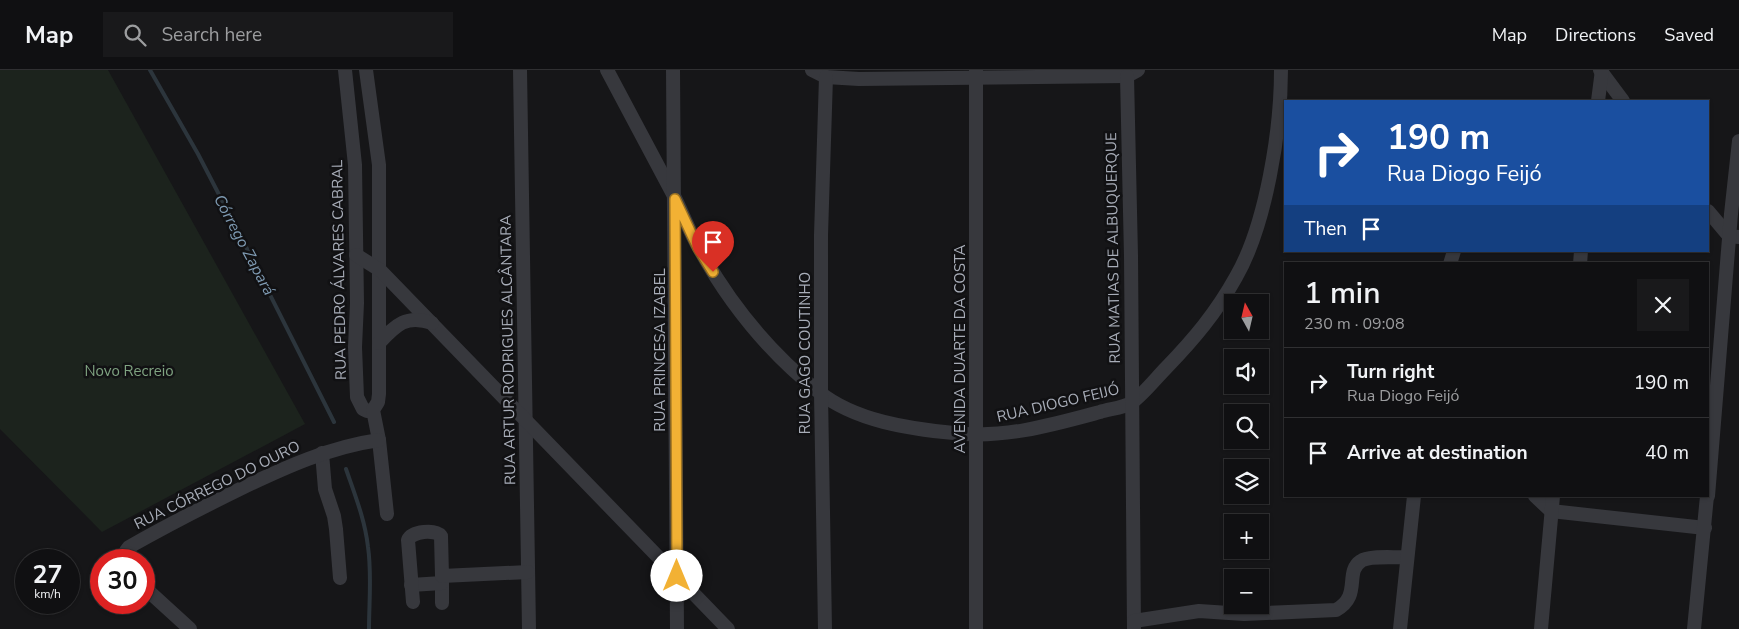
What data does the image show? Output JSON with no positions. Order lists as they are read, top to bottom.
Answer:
{
  "streets": {
    "street": [
      "RUA MATIAS DE ALBUQUERQUE",
      "RUA PEDRO ÁLVARES CABRAL",
      "AVENIDA DUARTE DA COSTA",
      "RUA ARTUR RODRIGUES ALCÂNTARA",
      "RUA PRINCESA IZABEL",
      "RUA GAGO COUTINHO",
      "RUA DIOGO FEIJÓ",
      "RUA CÓRREGO DO OURO"
    ]
  },
  "crossings": [
    ["RUA MATIAS DE ALBUQUERQUE", "RUA DIOGO FEIJÓ"],
    ["AVENIDA DUARTE DA COSTA", "RUA DIOGO FEIJÓ"],
    ["RUA PRINCESA IZABEL", "RUA DIOGO FEIJÓ"],
    ["RUA GAGO COUTINHO", "RUA DIOGO FEIJÓ"]
  ],
  "water": ["Córrego Zapará"],
  "parks": ["Novo Recreio"],
  "north": "top",
  "page": {
    "header": "Map",
    "search": "Search here",
    "nav": ["Map", "Directions", "Saved"],
    "turn": ["190 m", "Rua Diogo Feijó"],
    "then": "Then",
    "heading": ["1 min", "230 m · 09:08"],
    "map_buttons": ["+", "−"],
    "list": [
      {
        "name": "Turn right",
        "note": "Rua Diogo Feijó",
        "value": "190 m"
      },
      {
        "name": "Arrive at destination",
        "value": "40 m"
      }
    ],
    "speed": "27 km/h",
    "limit": "30"
  }
}
